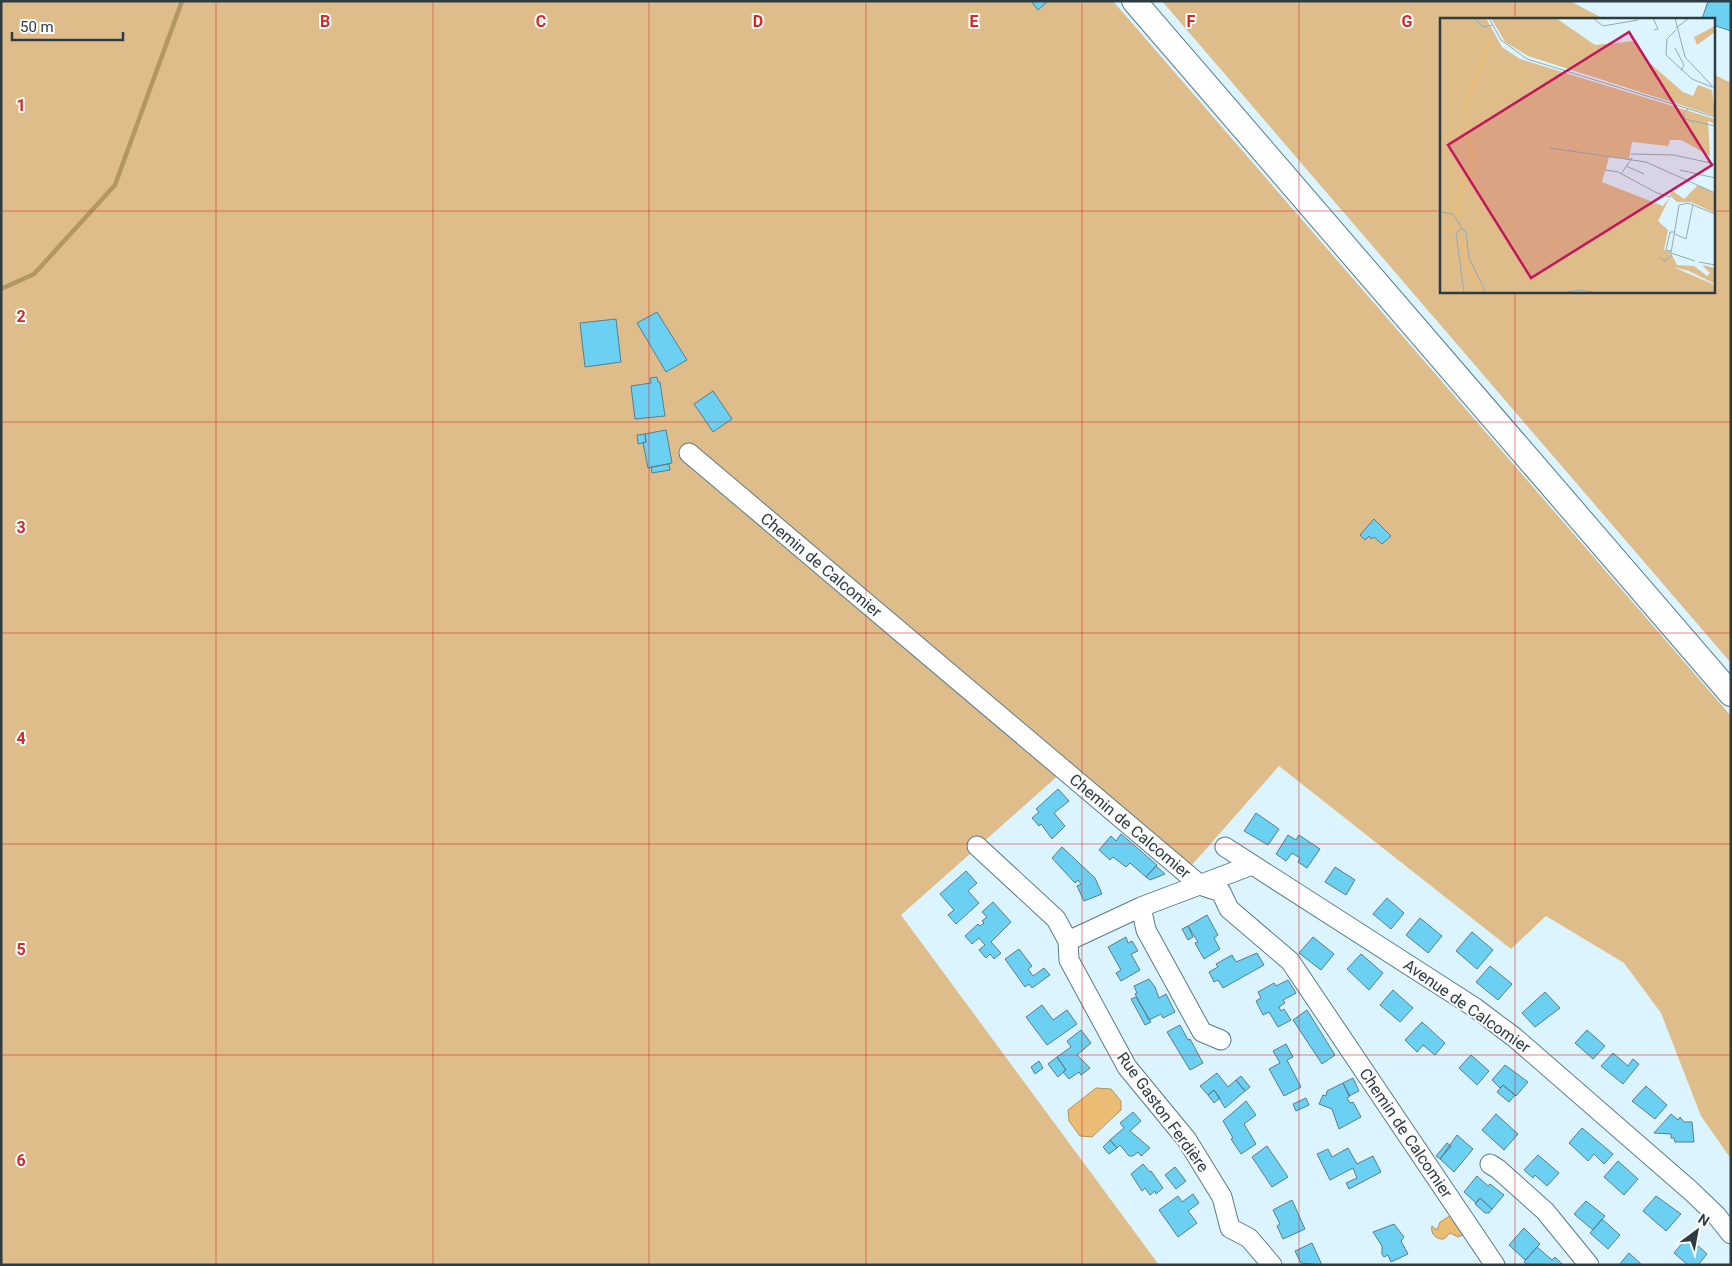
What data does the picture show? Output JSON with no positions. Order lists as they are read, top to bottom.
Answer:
{
  "streets": {
    "street": ["Chemin de Calcomier", "Avenue de Calcomier", "Rue Gaston Ferdière"]
  },
  "scale_bar": "50 m",
  "north": "top right",
  "grid": {
    "columns": [
      "B",
      "C",
      "D",
      "E",
      "F",
      "G"
    ],
    "rows": [
      "1",
      "2",
      "3",
      "4",
      "5",
      "6"
    ]
  }
}
